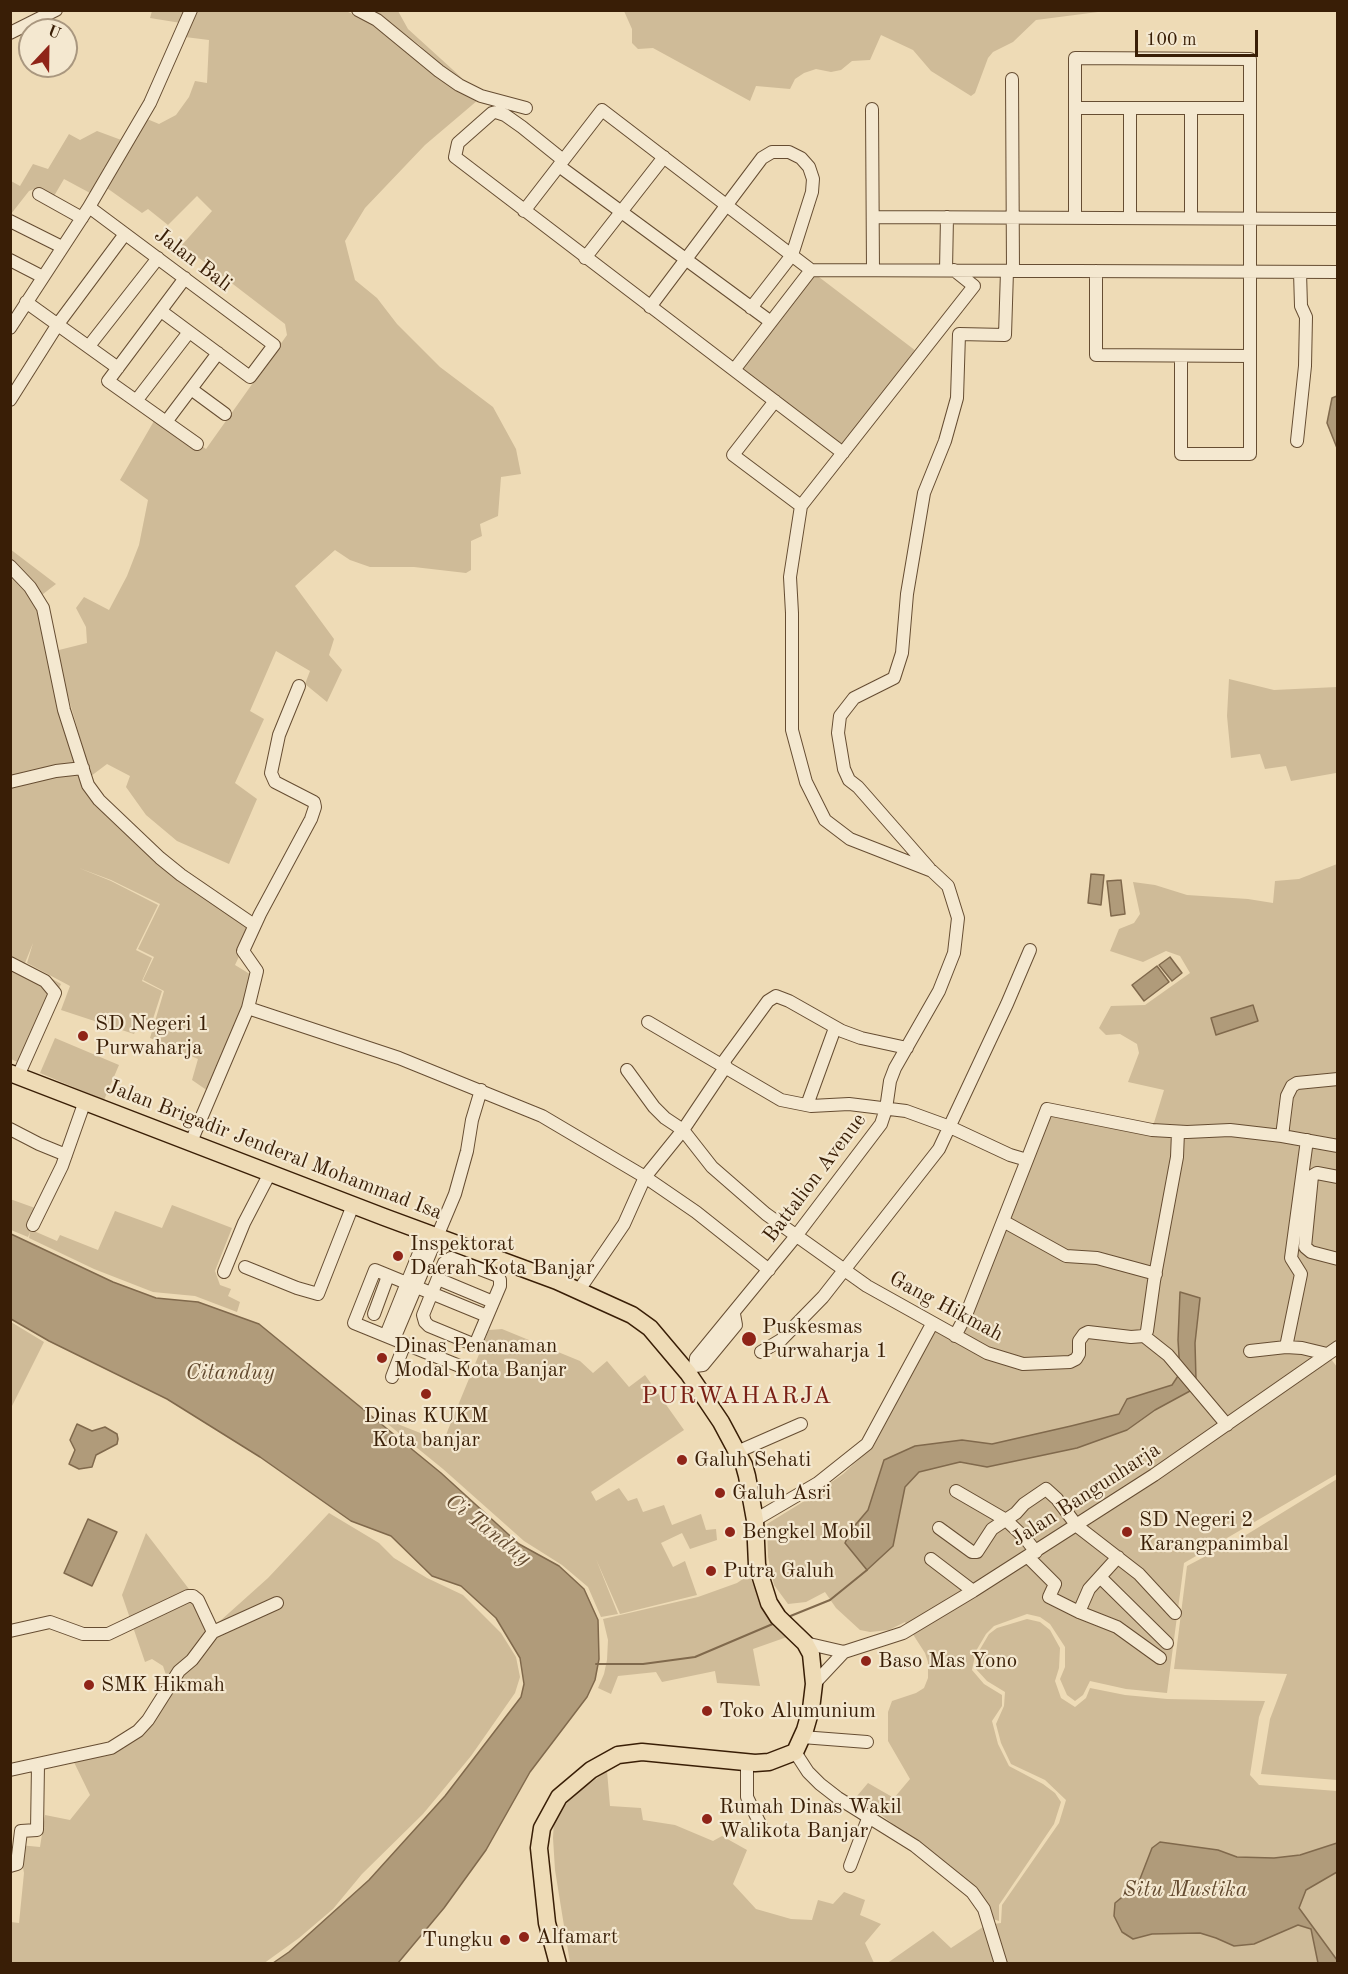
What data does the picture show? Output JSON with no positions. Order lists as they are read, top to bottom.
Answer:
{
  "streets": {
    "highway": ["Jalan Brigadir Jenderal Mohammad Isa"],
    "street": [
      "Jalan Bali",
      "Battalion Avenue",
      "Gang Hikmah",
      "Jalan Bangunharja"
    ]
  },
  "crossings": [
    ["Jalan Brigadir Jenderal Mohammad Isa", "Battalion Avenue"],
    ["Battalion Avenue", "Gang Hikmah"]
  ],
  "districts": ["PURWAHARJA"],
  "water": ["Citanduy", "Ci Tanduy", "Situ Mustika"],
  "places": [
    "SD Negeri 1 Purwaharja",
    "Inspektorat Daerah Kota Banjar",
    "Puskesmas Purwaharja 1",
    "Dinas Penanaman Modal Kota Banjar",
    "Dinas KUKM Kota banjar",
    "Galuh Sehati",
    "Galuh Asri",
    "Bengkel Mobil",
    "SD Negeri 2 Karangpanimbal",
    "Putra Galuh",
    "Baso Mas Yono",
    "SMK Hikmah",
    "Toko Alumunium",
    "Rumah Dinas Wakil Walikota Banjar",
    "Alfamart",
    "Tungku"
  ],
  "scale_bar": "100 m",
  "north": "top"
}
